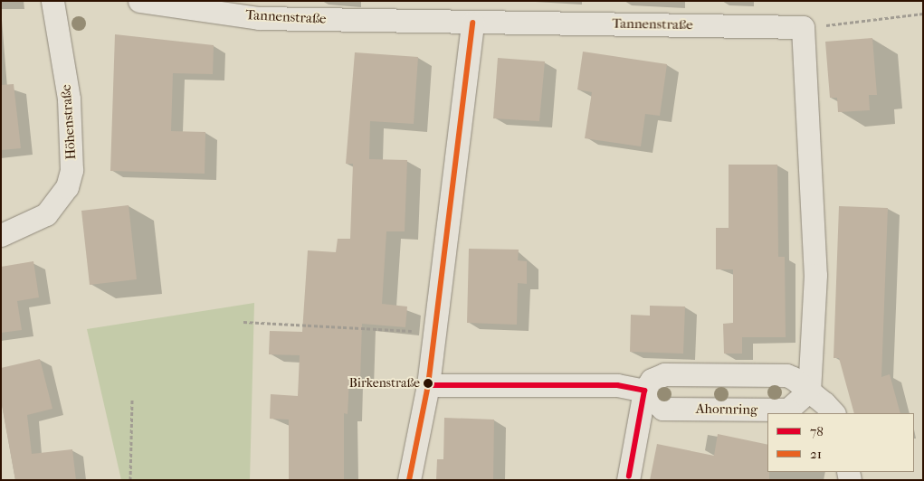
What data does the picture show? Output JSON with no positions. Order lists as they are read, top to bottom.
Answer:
{
  "streets": {
    "street": ["Tannenstraße", "Höhenstraße", "Ahornring"]
  },
  "places": ["Birkenstraße"],
  "lines": ["transit line 21", "transit line 78"],
  "legend": ["78", "21"]
}
